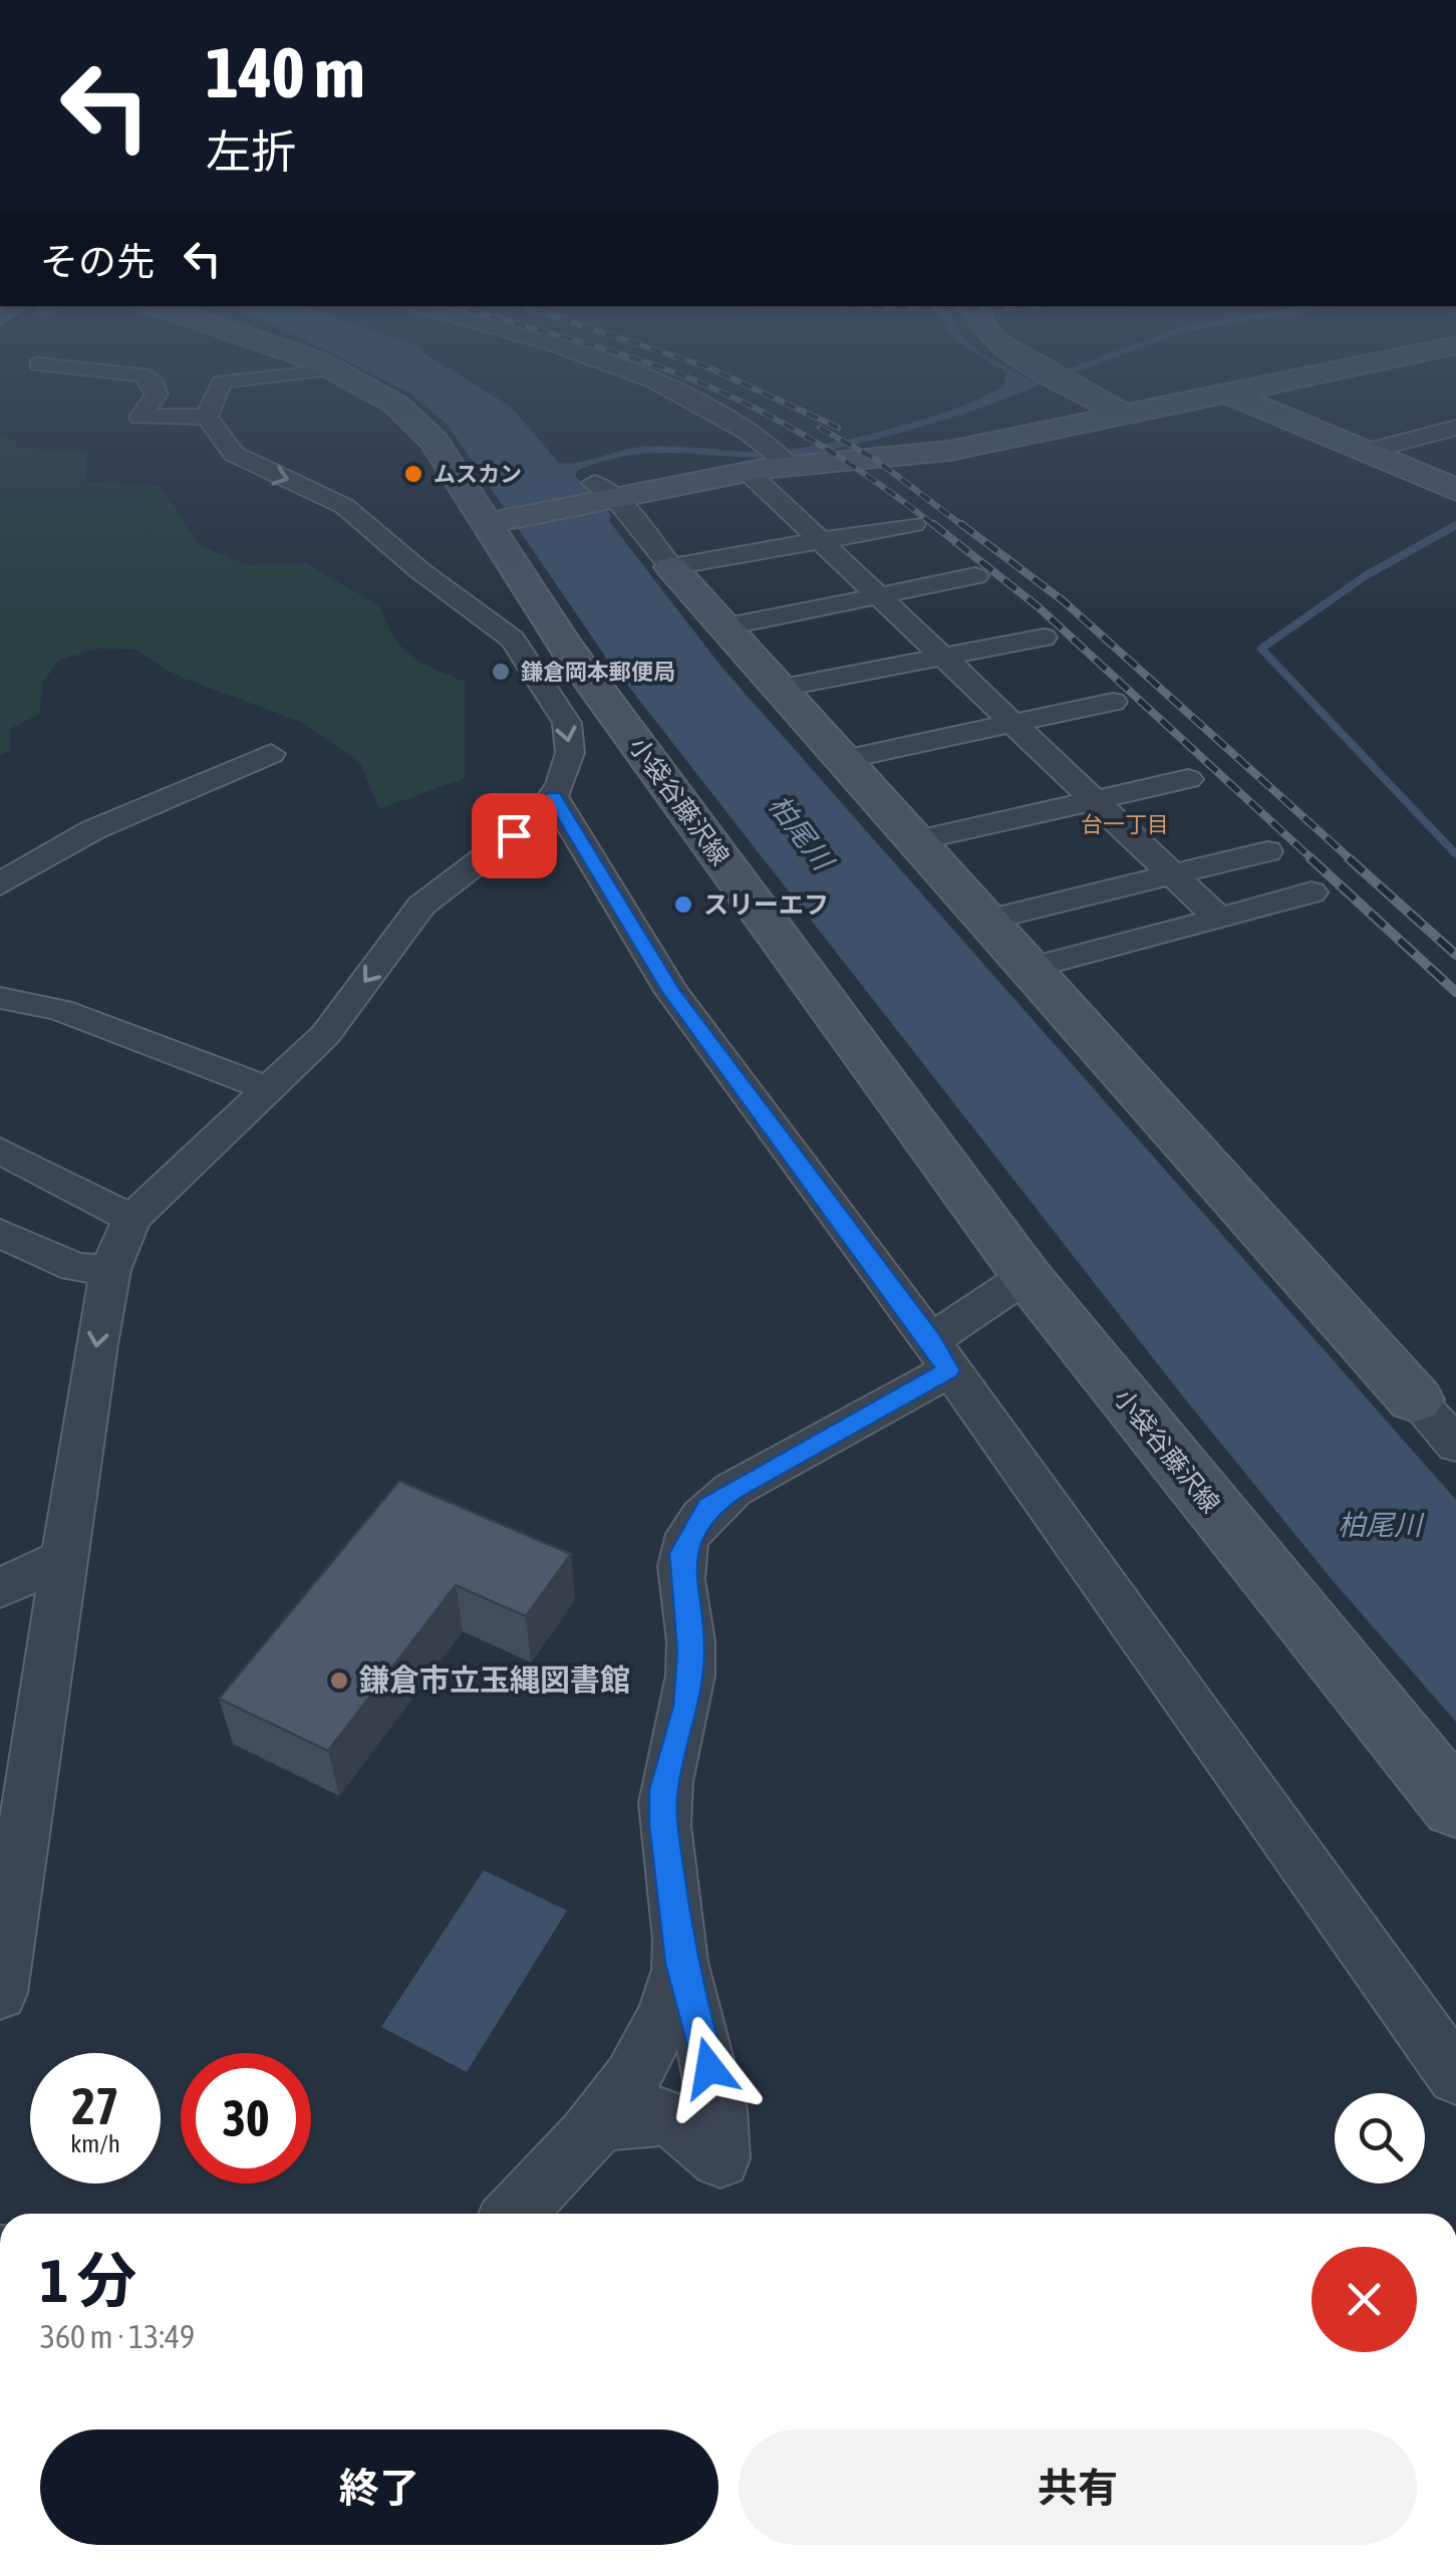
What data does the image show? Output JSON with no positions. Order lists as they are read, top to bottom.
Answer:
{
  "streets": {
    "main road": ["小袋谷藤沢線"]
  },
  "districts": ["台一丁目"],
  "water": ["柏尾川"],
  "places": [
    "ムスカン",
    "鎌倉岡本郵便局",
    "スリーエフ",
    "鎌倉市立玉縄図書館"
  ],
  "page": {
    "turn": ["140 m", "左折"],
    "then": "その先",
    "speed": "27 km/h",
    "limit": "30",
    "heading": ["1 分", "360 m · 13:49"],
    "buttons": ["終了", "共有"]
  }
}
